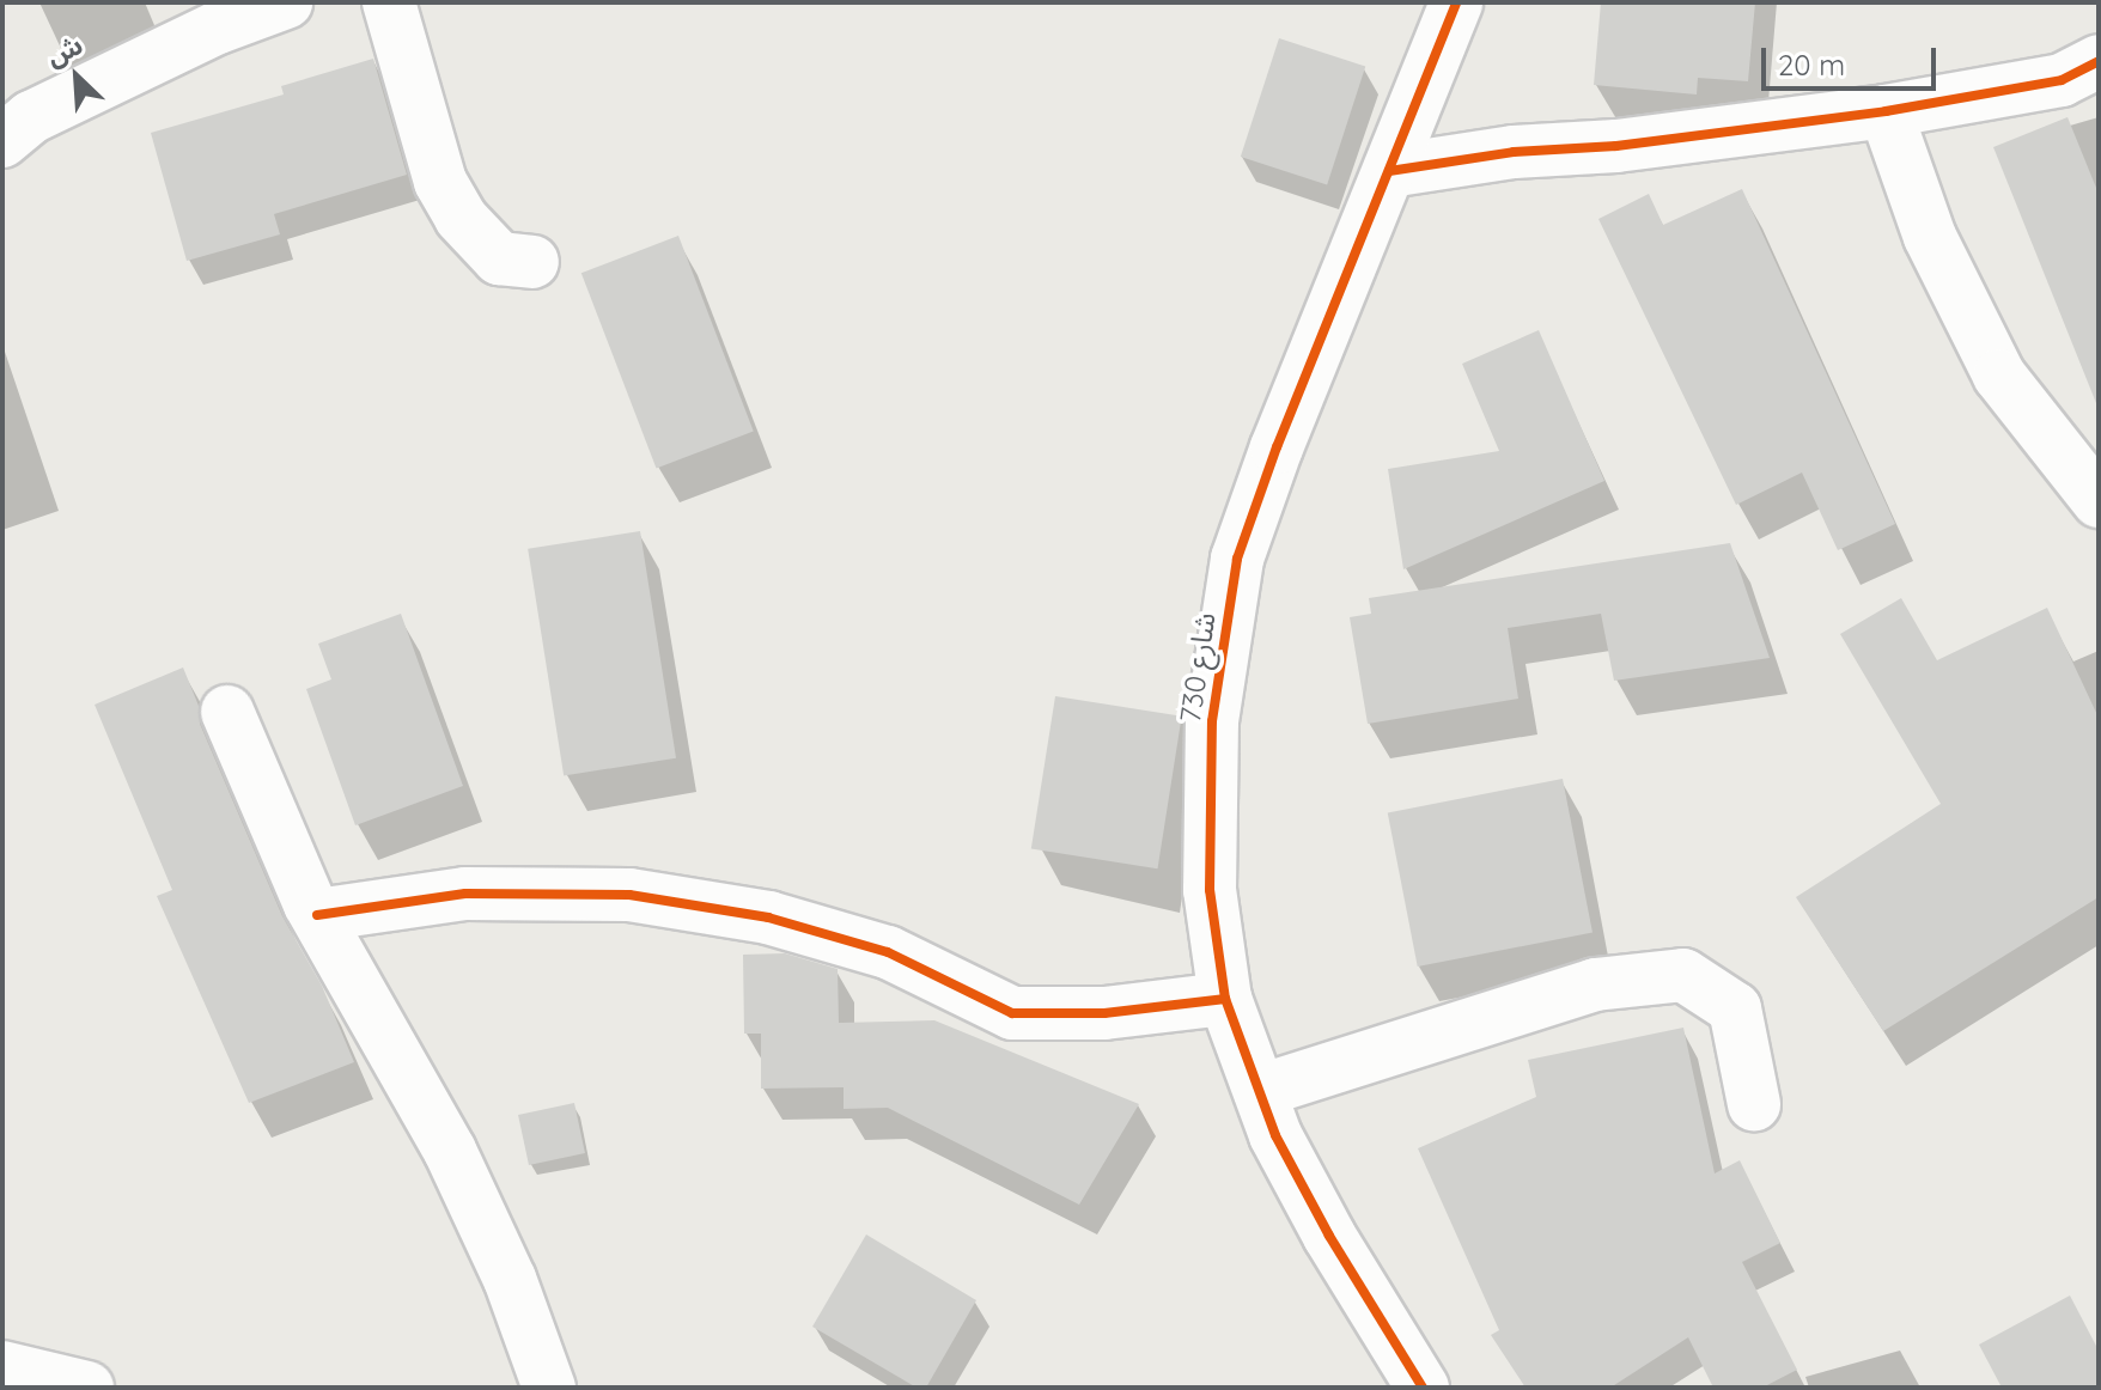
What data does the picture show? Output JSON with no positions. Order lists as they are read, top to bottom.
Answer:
{
  "streets": {
    "street": ["شارع 730"]
  },
  "scale_bar": "20 m",
  "north": "top left"
}
